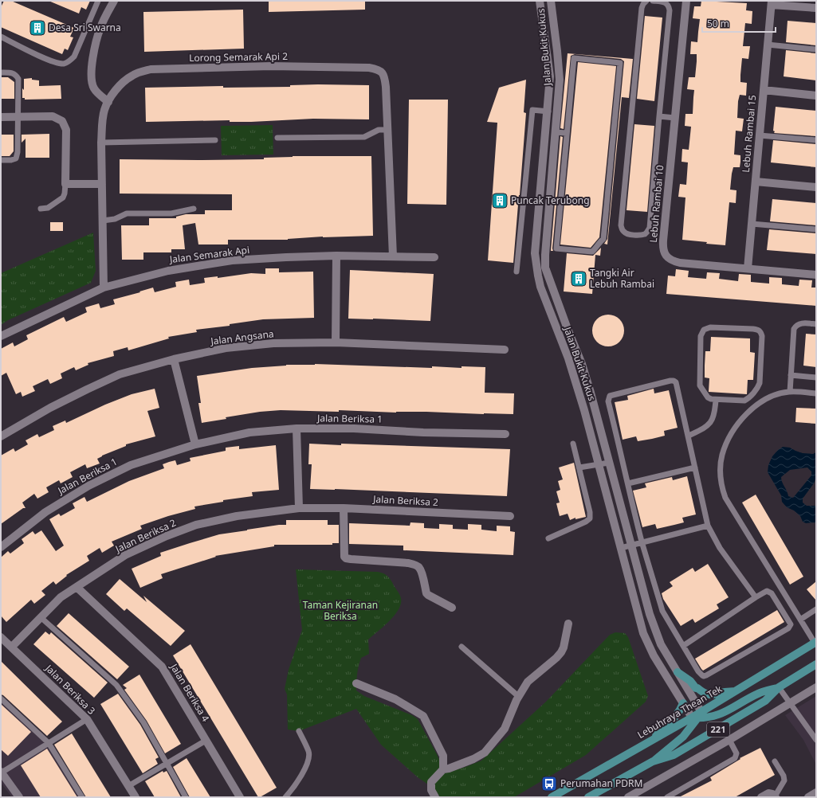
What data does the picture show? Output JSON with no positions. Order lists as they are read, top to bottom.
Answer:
{
  "streets": {
    "main road": ["Lebuhraya Thean Tek", "221"],
    "street": [
      "Jalan Bukit Kukus",
      "Lorong Semarak Api 2",
      "Lebuh Rambai 15",
      "Lebuh Rambai 10",
      "Jalan Semarak Api",
      "Jalan Angsana",
      "Jalan Beriksa 1",
      "Jalan Beriksa 2",
      "Jalan Beriksa 3",
      "Jalan Beriksa 4"
    ]
  },
  "crossings": [
    ["Jalan Bukit Kukus", "Lebuhraya Thean Tek"],
    ["Jalan Bukit Kukus", "221"],
    ["Lorong Semarak Api 2", "Jalan Semarak Api"],
    ["Lebuh Rambai 15", "Lebuh Rambai 10"],
    ["Jalan Beriksa 2", "Jalan Beriksa 3"],
    ["Jalan Beriksa 2", "Jalan Beriksa 4"],
    ["Lebuhraya Thean Tek", "221"]
  ],
  "parks": ["Taman Kejiranan Beriksa"],
  "places": {
    "building": ["Desa Sri Swarna", "Puncak Terubong", "Tangki Air Lebuh Rambai"],
    "bus stop": ["Perumahan PDRM"]
  },
  "scale_bar": "50 m"
}
